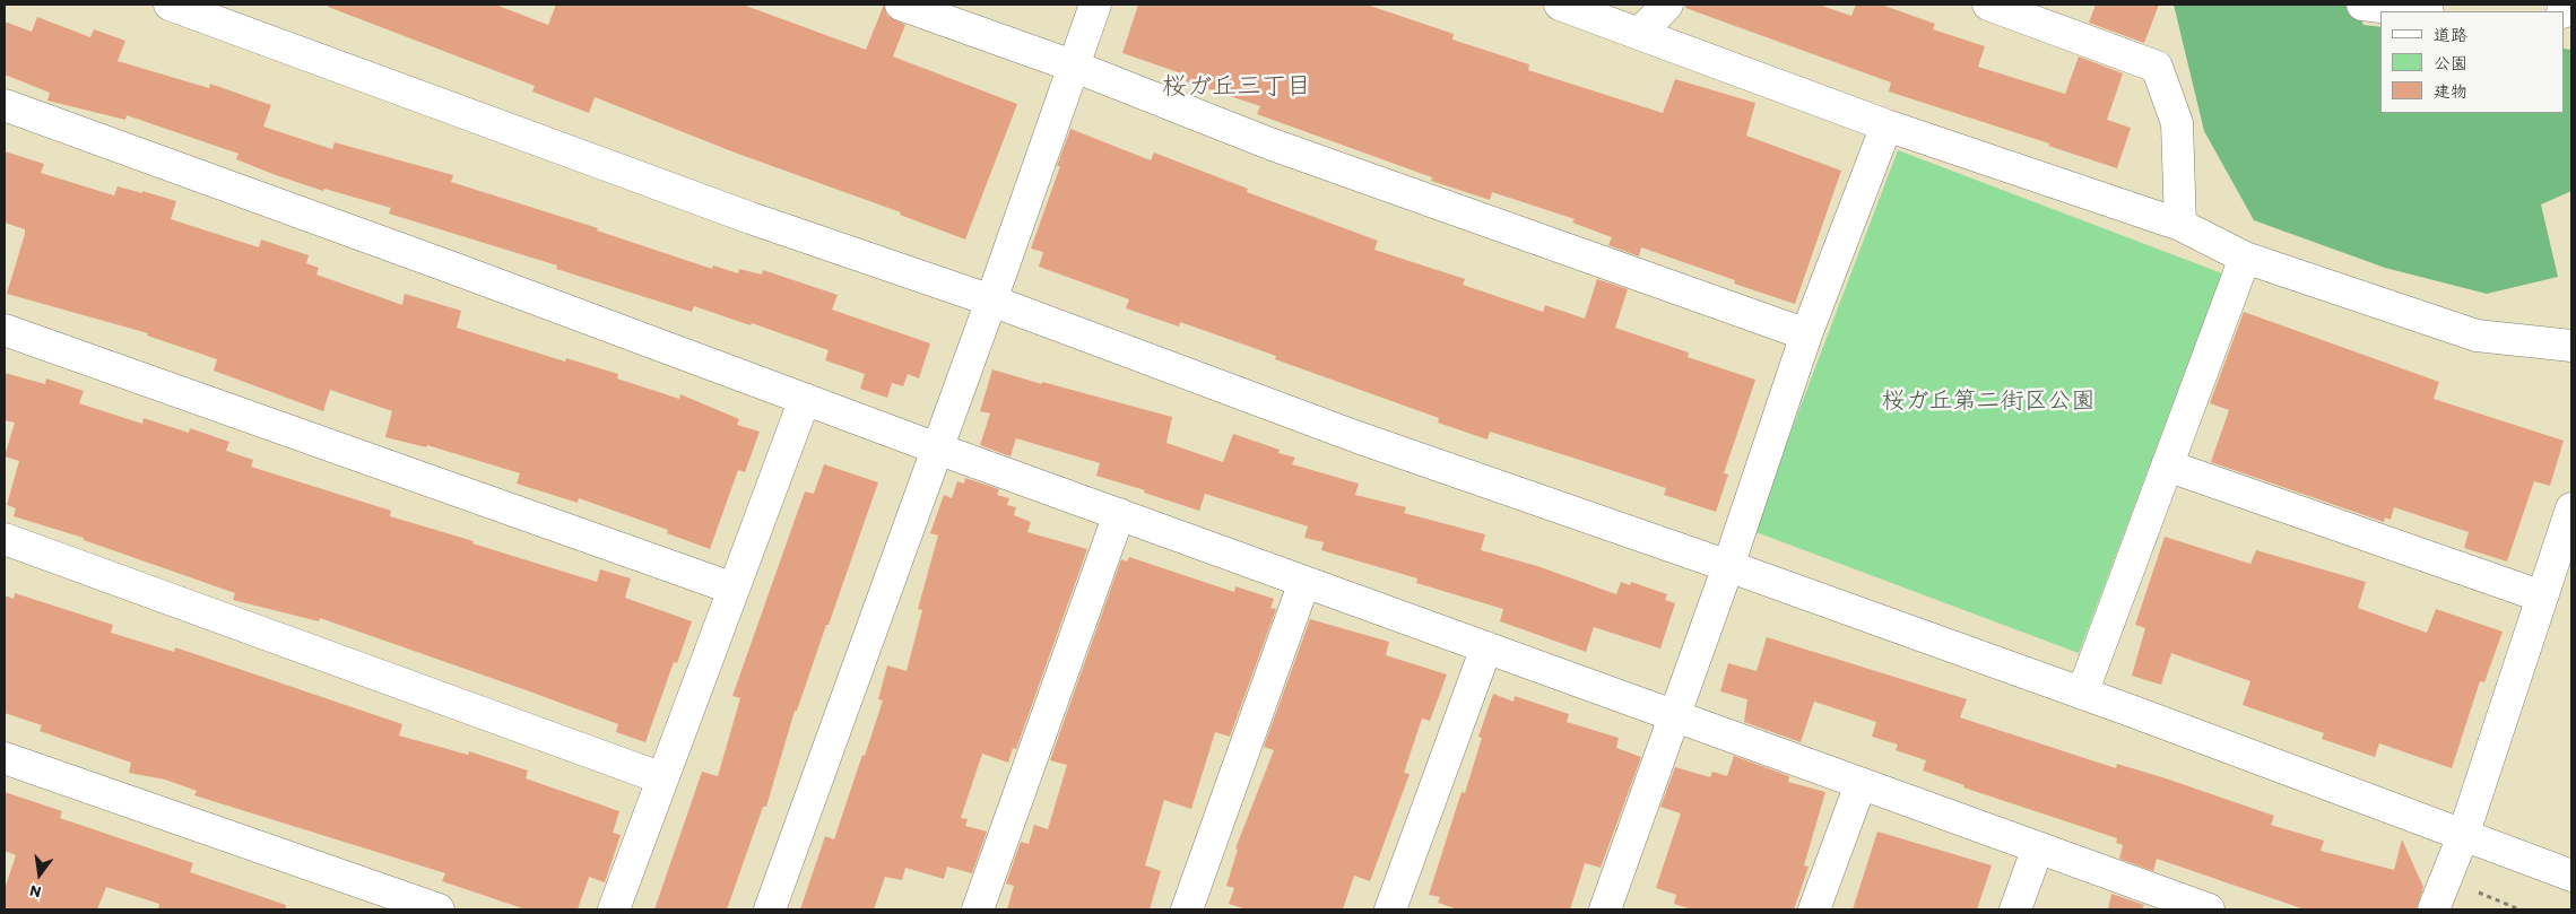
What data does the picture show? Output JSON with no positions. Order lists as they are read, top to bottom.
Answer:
{
  "districts": ["桜ガ丘三丁目"],
  "parks": ["桜ガ丘第二街区公園"],
  "legend": ["道路", "公園", "建物"],
  "north": "bottom"
}
